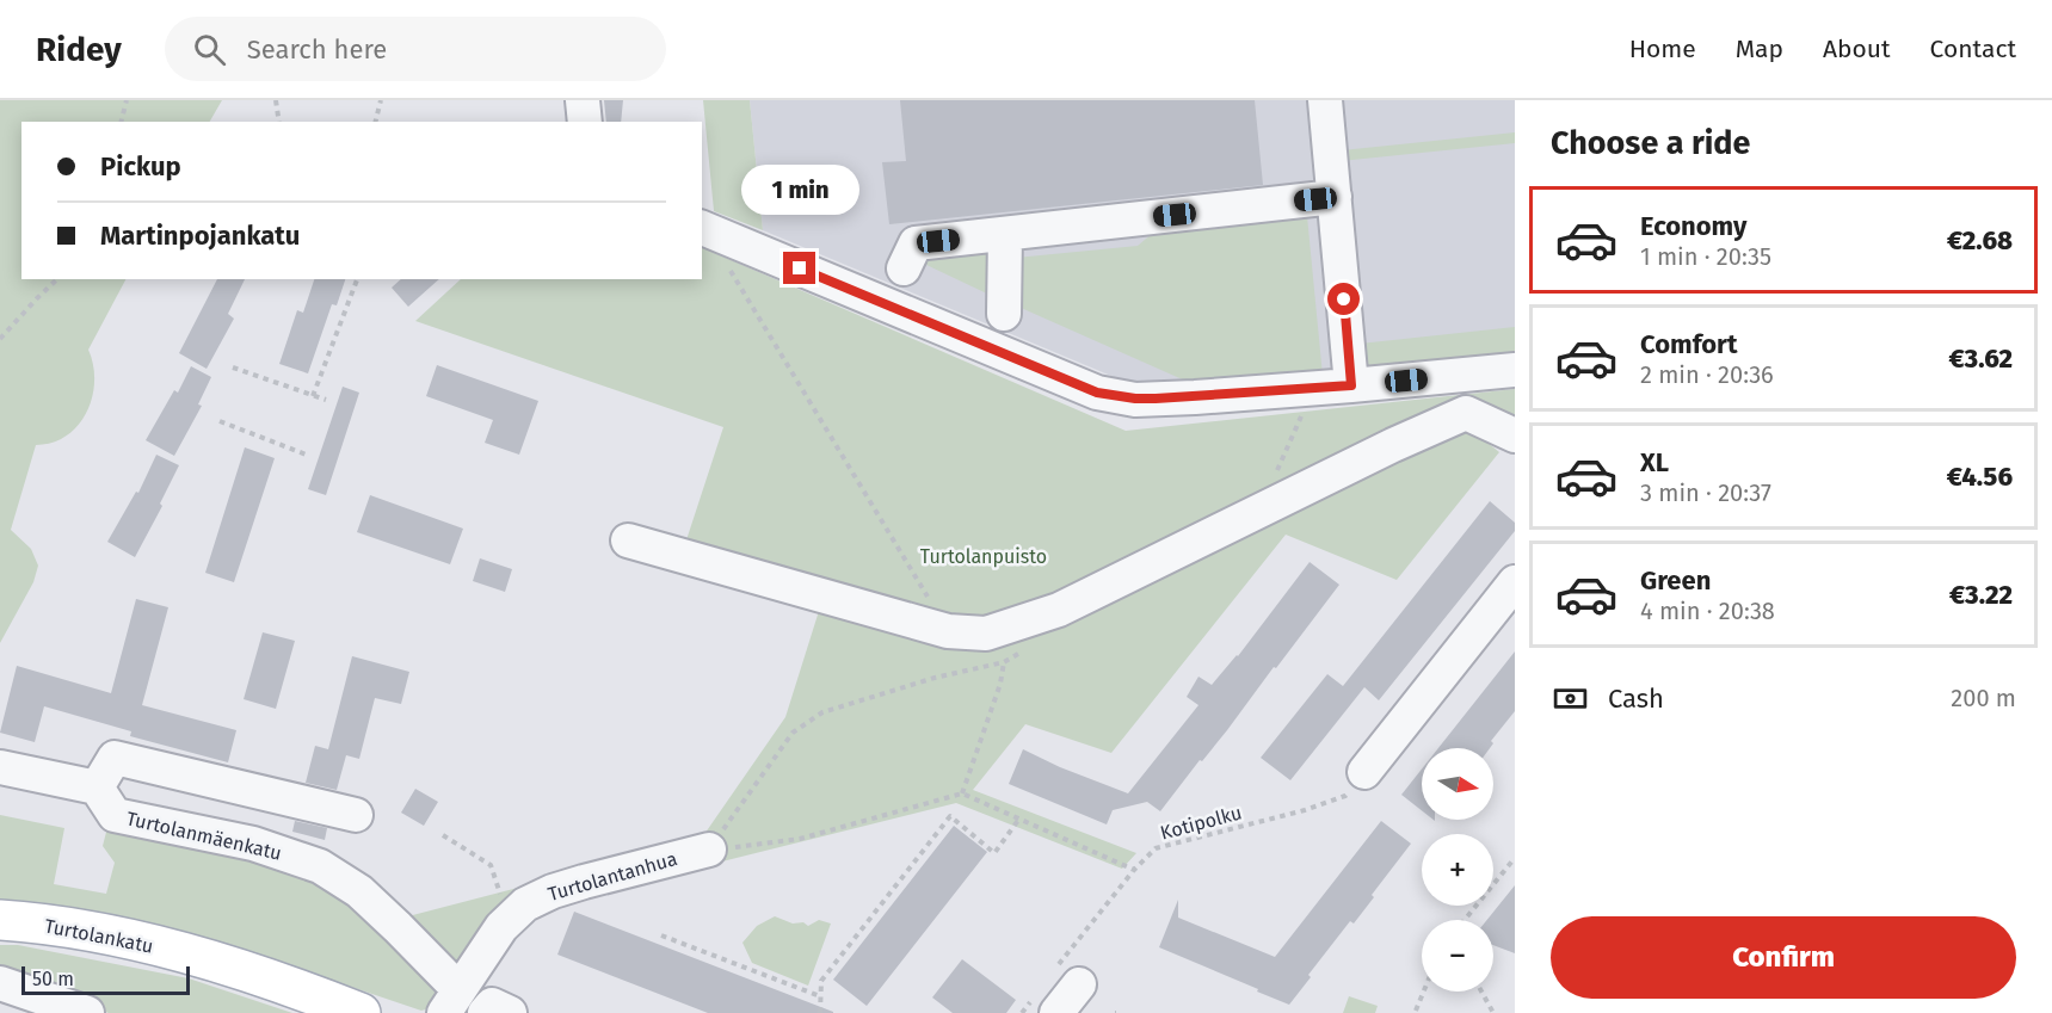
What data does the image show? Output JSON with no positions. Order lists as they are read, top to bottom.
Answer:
{
  "streets": {
    "main road": ["Turtolankatu"],
    "street": ["Turtolanmäenkatu", "Turtolantanhua"],
    "path": ["Kotipolku"]
  },
  "crossings": [
    ["Turtolanmäenkatu", "Turtolantanhua"]
  ],
  "parks": ["Turtolanpuisto"],
  "scale_bar": "50 m",
  "north": "right",
  "page": {
    "header": "Ridey",
    "search": "Search here",
    "nav": [
      "Home",
      "Map",
      "About",
      "Contact"
    ],
    "heading": "Choose a ride",
    "banner": ["Pickup", "Martinpojankatu"],
    "bubble": "1 min",
    "list": [
      {
        "name": "Economy",
        "note": "1 min · 20:35",
        "value": "€2.68"
      },
      {
        "name": "Comfort",
        "note": "2 min · 20:36",
        "value": "€3.62"
      },
      {
        "name": "XL",
        "note": "3 min · 20:37",
        "value": "€4.56"
      },
      {
        "name": "Green",
        "note": "4 min · 20:38",
        "value": "€3.22"
      }
    ],
    "pay": ["Cash", "200 m"],
    "map_buttons": ["+", "−"],
    "buttons": "Confirm",
    "scale": "50 m"
  }
}
